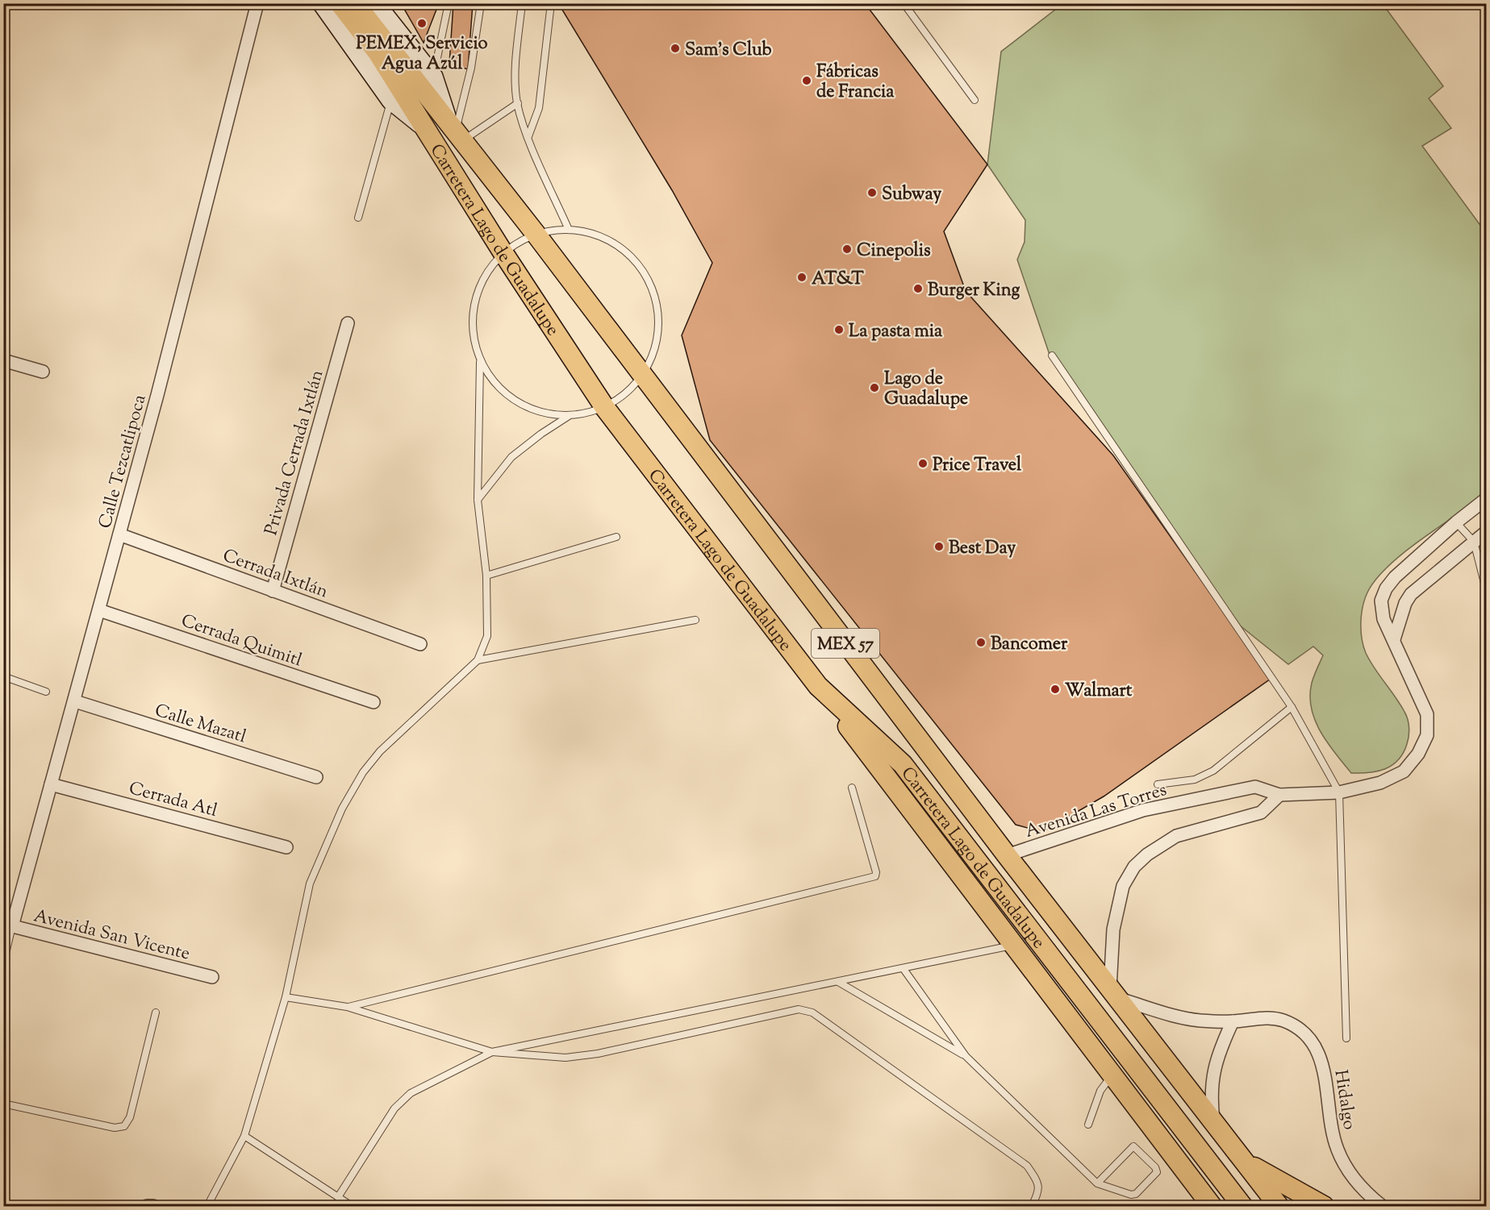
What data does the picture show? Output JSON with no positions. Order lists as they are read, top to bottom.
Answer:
{
  "streets": {
    "main road": ["Carretera Lago de Guadalupe", "MEX 57"],
    "street": [
      "Privada Cerrada Ixtlán",
      "Calle Tezcatlipoca",
      "Cerrada Ixtlán",
      "Cerrada Quimitl",
      "Calle Mazatl",
      "Cerrada Atl",
      "Avenida Las Torres",
      "Avenida San Vicente",
      "Hidalgo"
    ]
  },
  "crossings": [
    ["Carretera Lago de Guadalupe", "Avenida Las Torres"],
    ["Carretera Lago de Guadalupe", "Hidalgo"],
    ["Privada Cerrada Ixtlán", "Cerrada Ixtlán"],
    ["Calle Tezcatlipoca", "Cerrada Ixtlán"],
    ["Calle Tezcatlipoca", "Cerrada Quimitl"],
    ["Calle Tezcatlipoca", "Calle Mazatl"],
    ["Calle Tezcatlipoca", "Cerrada Atl"],
    ["Calle Tezcatlipoca", "Avenida San Vicente"]
  ],
  "places": [
    "PEMEX, Servicio Agua Azúl",
    "Sam's Club",
    "Fábricas de Francia",
    "Subway",
    "Cinepolis",
    "AT&T",
    "Burger King",
    "La pasta mia",
    "Lago de Guadalupe",
    "Price Travel",
    "Best Day",
    "Bancomer",
    "Walmart"
  ]
}
